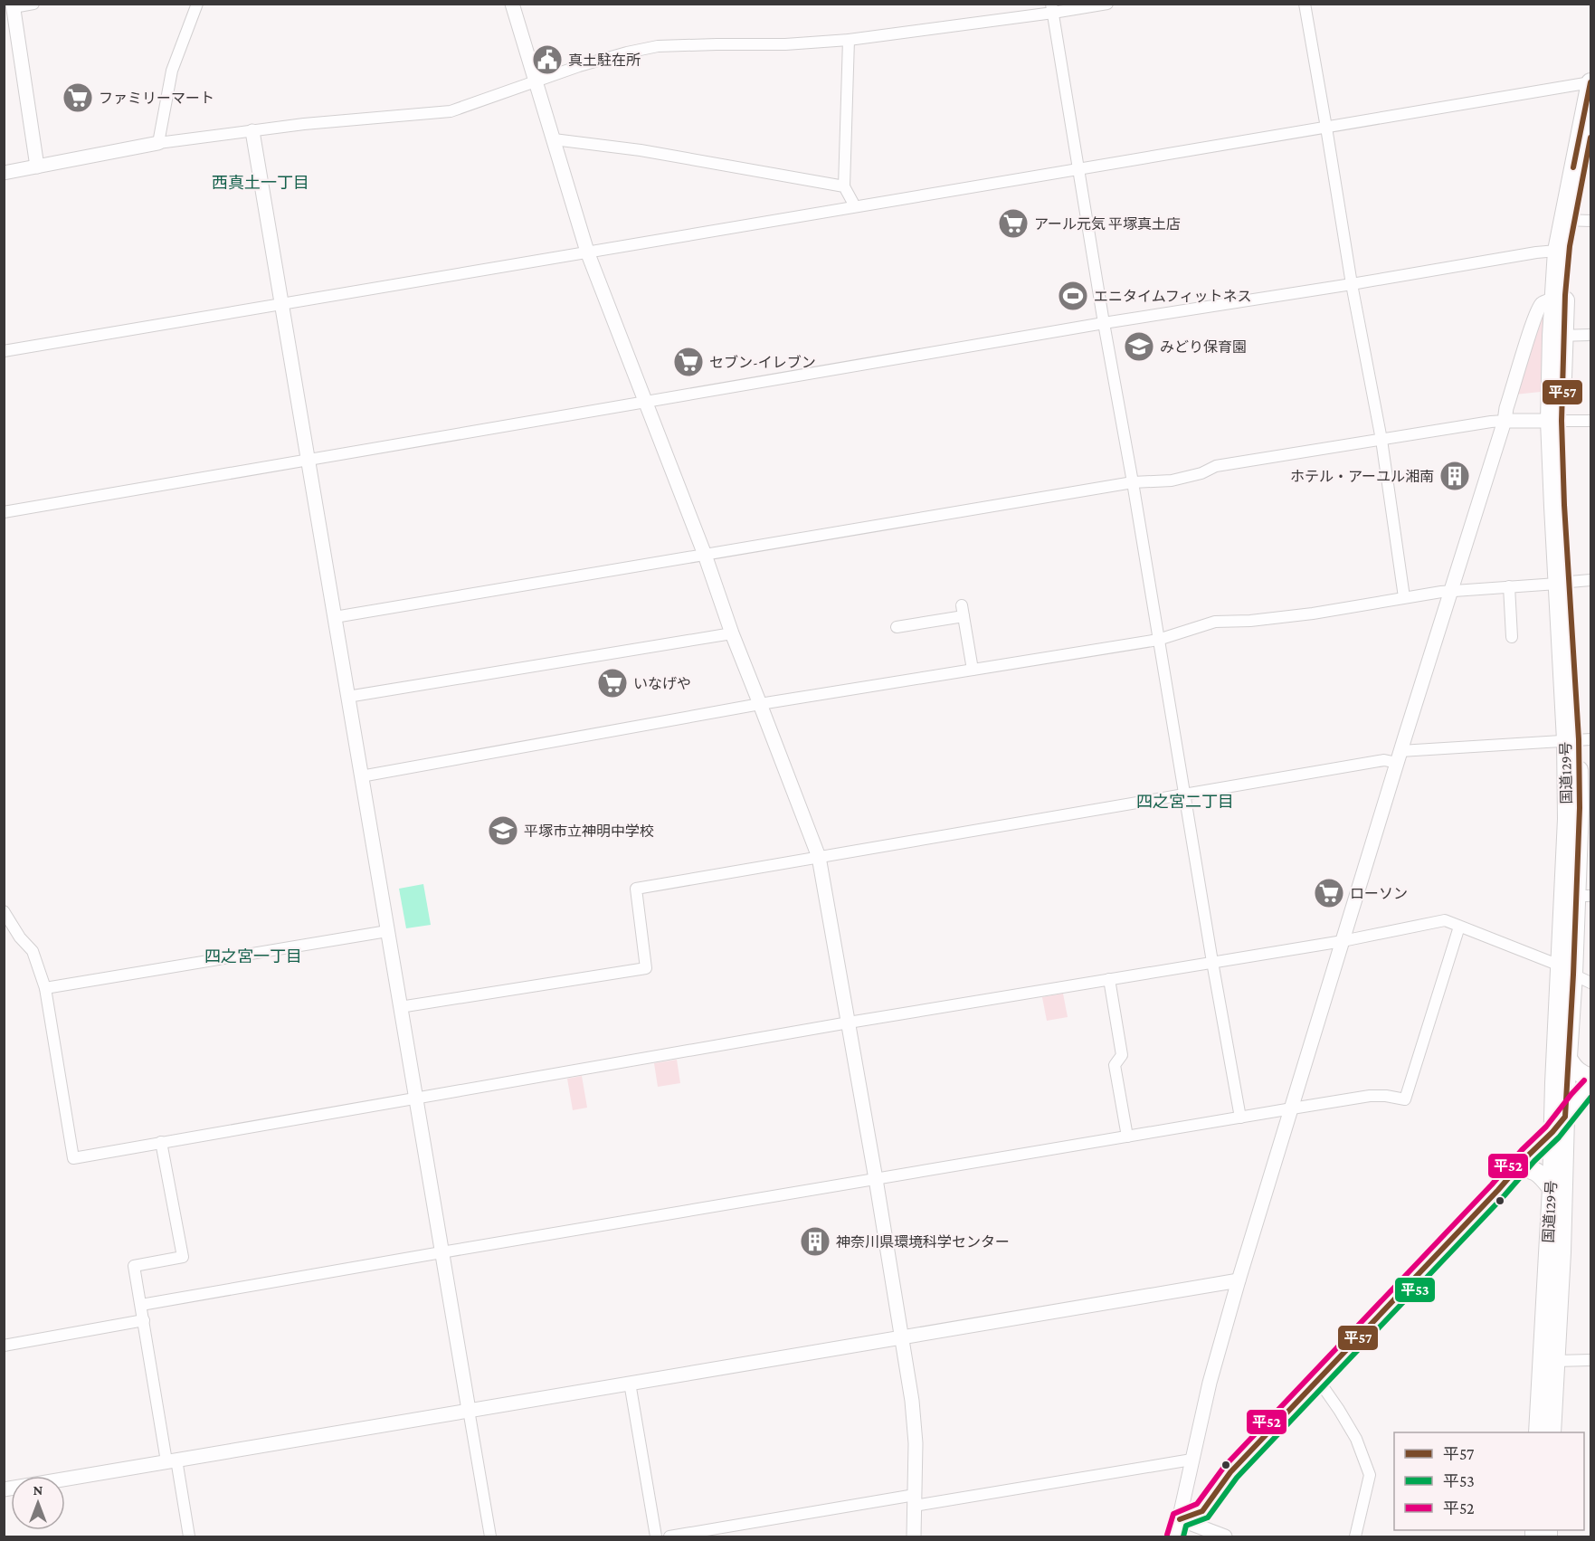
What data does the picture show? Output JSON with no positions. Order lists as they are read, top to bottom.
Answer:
{
  "streets": {
    "highway": ["国道129号"]
  },
  "districts": ["西真土一丁目", "四之宮二丁目", "四之宮一丁目"],
  "places": {
    "public building": ["真土駐在所"],
    "supermarket": [
      "ファミリーマート",
      "アール元気 平塚真土店",
      "セブン-イレブン",
      "いなげや",
      "ローソン"
    ],
    "sports": ["エニタイムフィットネス"],
    "school or university": ["みどり保育園", "平塚市立神明中学校"],
    "building": ["ホテル・アーユル湘南", "神奈川県環境科学センター"]
  },
  "lines": ["transit line 平57", "transit line 平52", "transit line 平53"],
  "legend": ["平57", "平53", "平52"],
  "north": "top"
}
